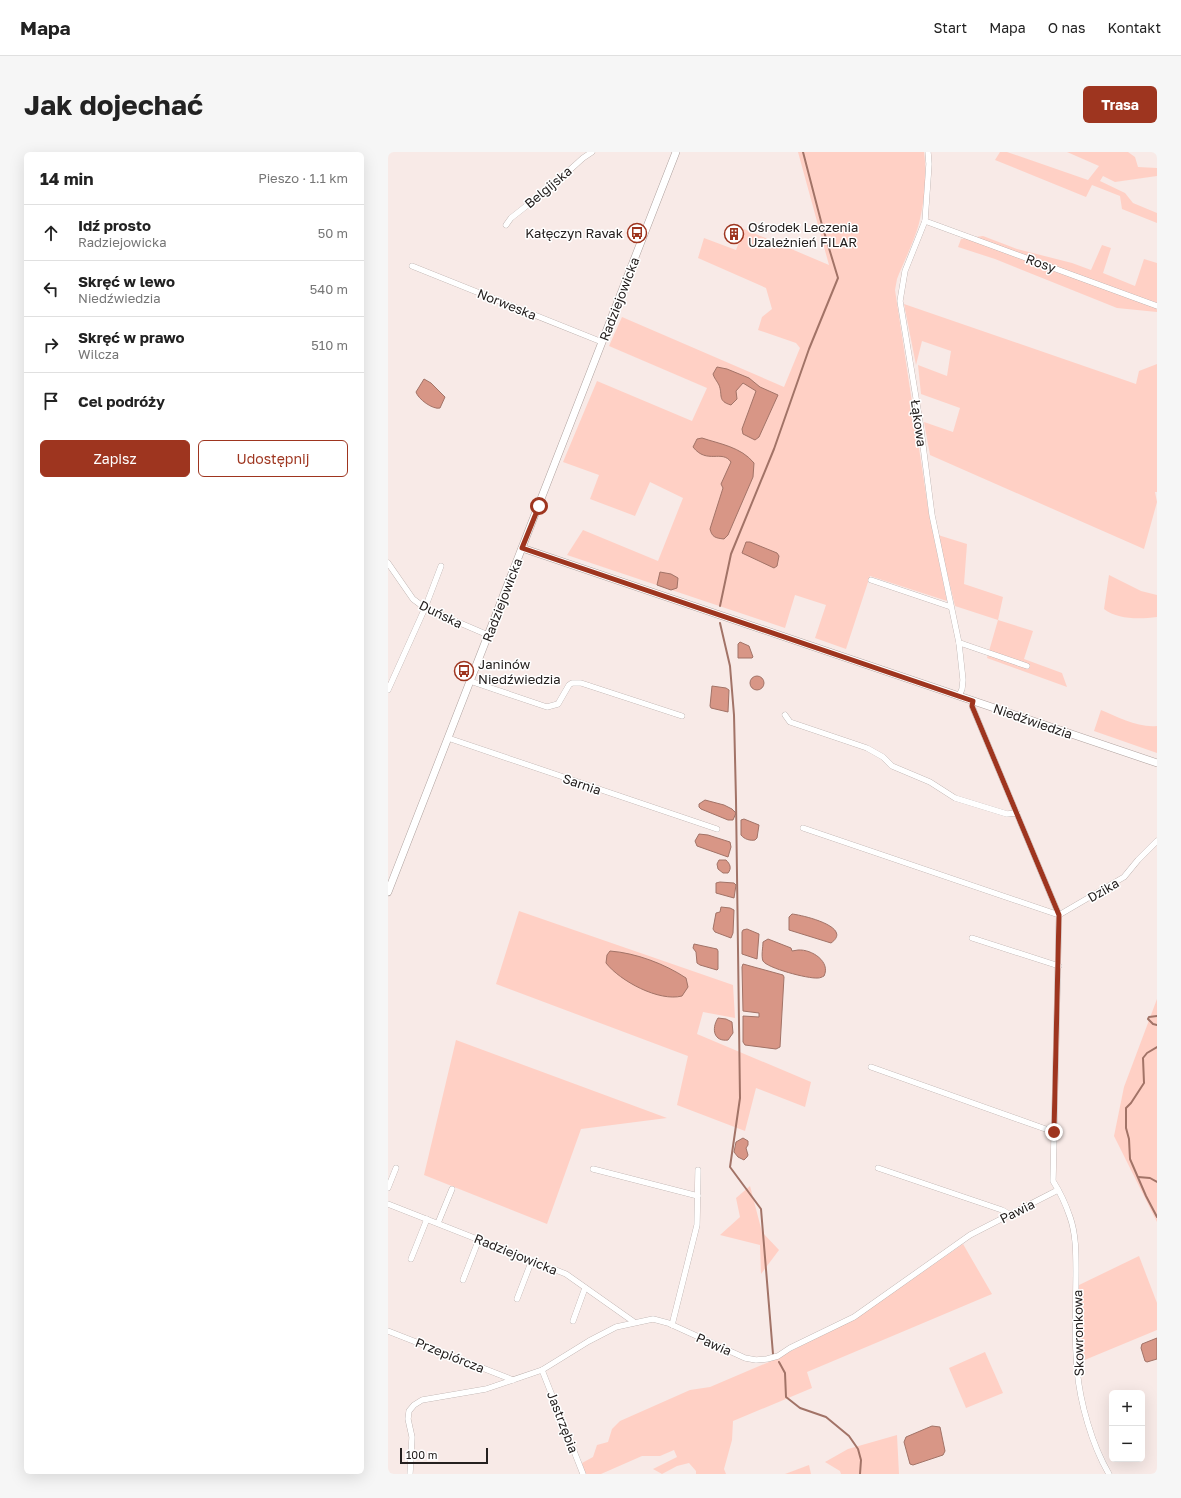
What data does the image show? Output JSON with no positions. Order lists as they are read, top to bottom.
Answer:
{
  "streets": {
    "main road": ["Radziejowicka", "Niedźwiedzia"],
    "street": [
      "Belgijska",
      "Rosy",
      "Norweska",
      "Łąkowa",
      "Duńska",
      "Sarnia",
      "Dzika",
      "Pawia",
      "Skowronkowa",
      "Przepiórcza",
      "Jastrzębia"
    ]
  },
  "crossings": [
    ["Rosy", "Łąkowa"],
    ["Radziejowicka", "Norweska"],
    ["Radziejowicka", "Duńska"],
    ["Radziejowicka", "Niedźwiedzia"],
    ["Radziejowicka", "Sarnia"],
    ["Radziejowicka", "Pawia"],
    ["Łąkowa", "Niedźwiedzia"],
    ["Dzika", "Skowronkowa"],
    ["Pawia", "Skowronkowa"],
    ["Pawia", "Przepiórcza"],
    ["Pawia", "Jastrzębia"]
  ],
  "places": {
    "bus stop": ["Kałęczyn Ravak", "Janinów Niedźwiedzia"],
    "building": ["Ośrodek Leczenia Uzależnień FILAR"]
  },
  "scale_bar": "100 m",
  "page": {
    "header": "Mapa",
    "nav": [
      "Start",
      "Mapa",
      "O nas",
      "Kontakt"
    ],
    "buttons": [
      "Trasa",
      ["Zapisz", "Udostępnij"]
    ],
    "title": "Jak dojechać",
    "heading": ["14 min", "Pieszo · 1.1 km"],
    "list": [
      ["Idź prosto", "Radziejowicka", "50 m"],
      ["Skręć w lewo", "Niedźwiedzia", "540 m"],
      ["Skręć w prawo", "Wilcza", "510 m"],
      "Cel podróży"
    ],
    "map_buttons": ["+", "−"],
    "scale": "100 m"
  }
}
